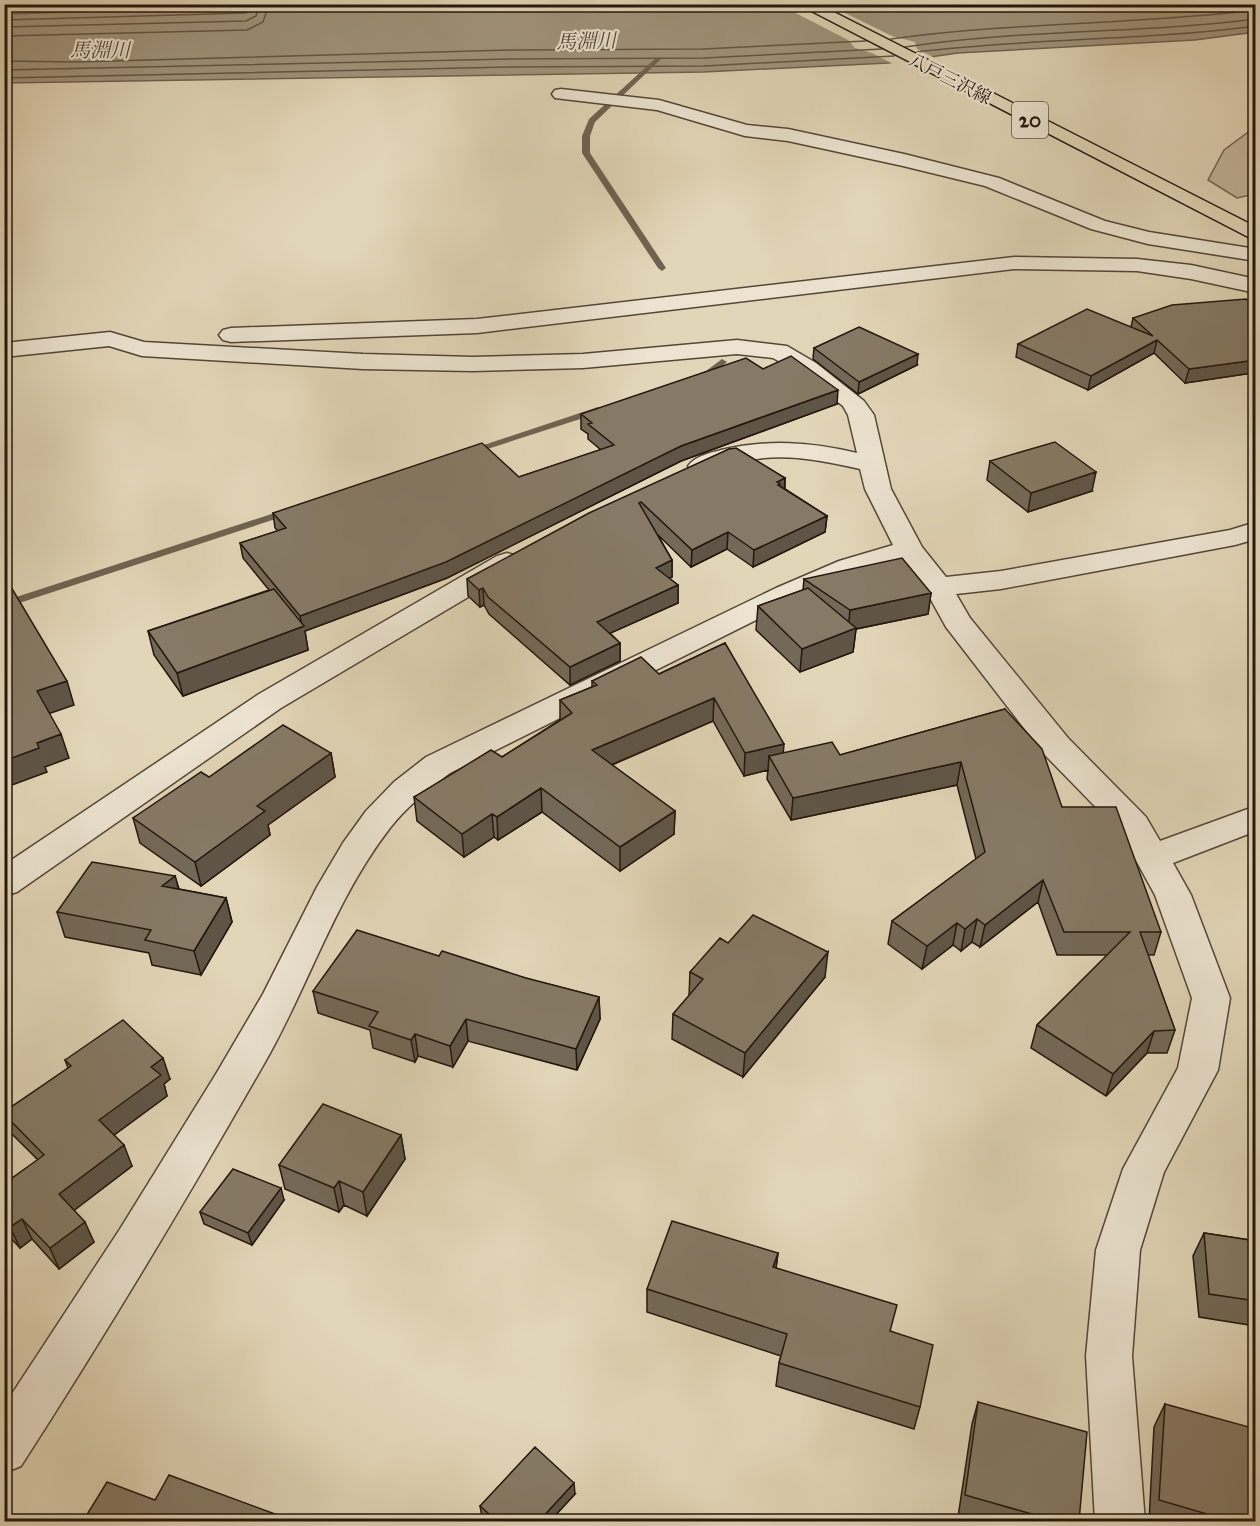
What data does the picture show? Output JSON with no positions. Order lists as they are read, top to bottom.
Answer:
{
  "streets": {
    "main road": ["八戸三沢線", "20"]
  },
  "water": ["馬淵川"]
}
